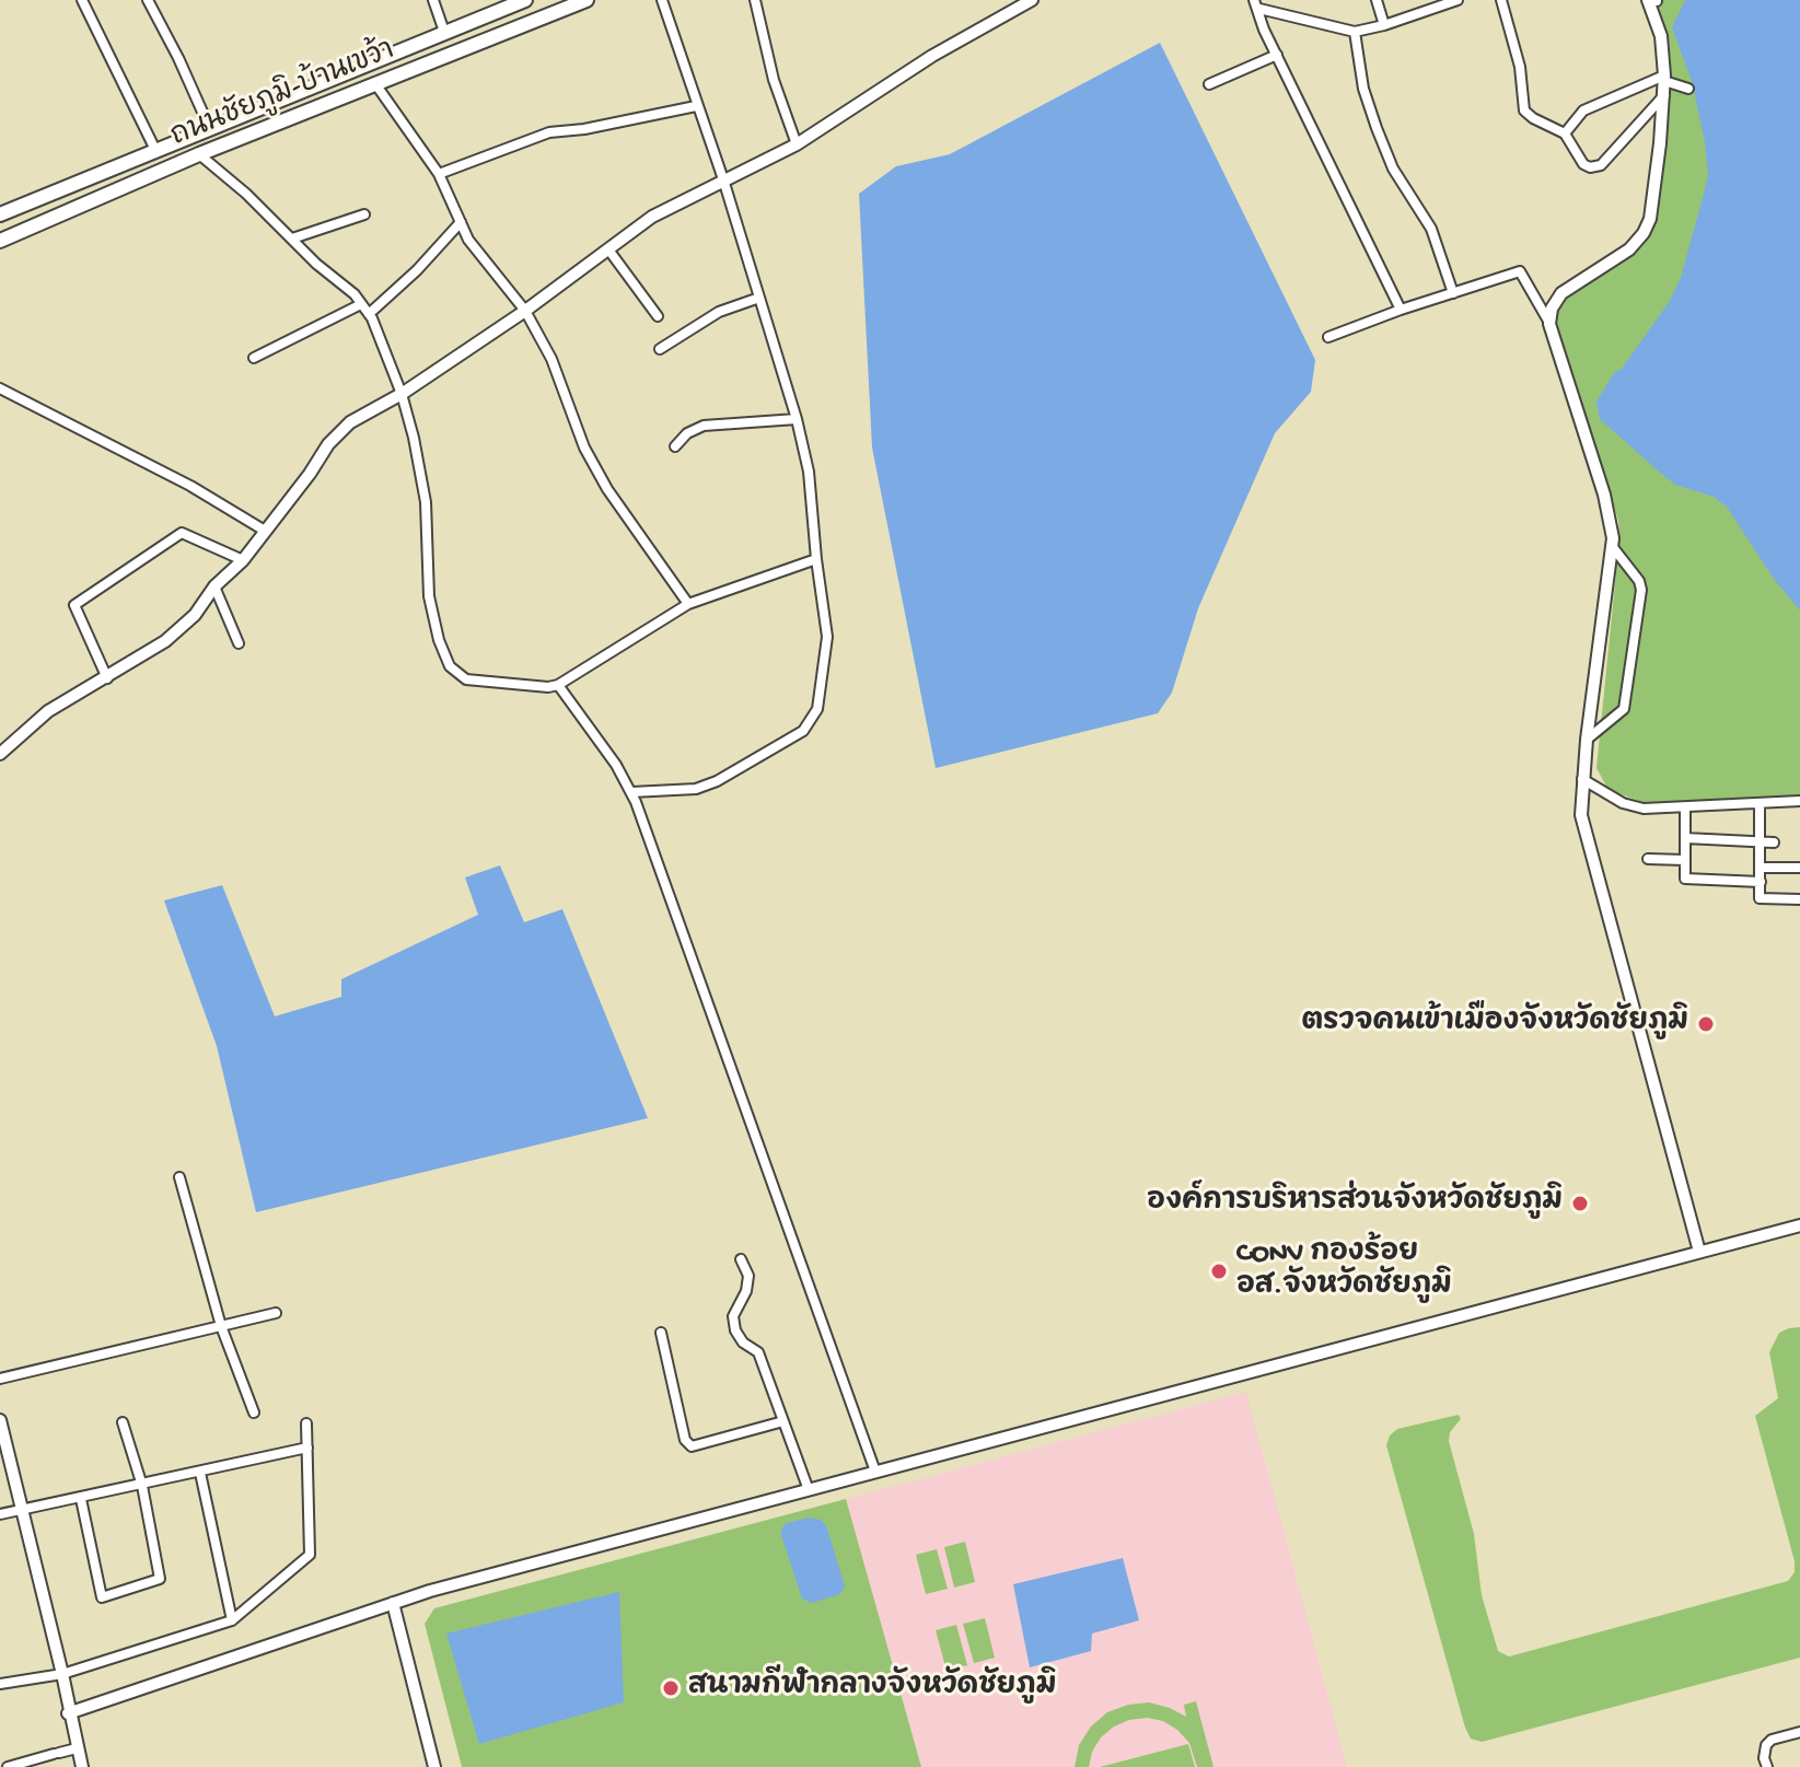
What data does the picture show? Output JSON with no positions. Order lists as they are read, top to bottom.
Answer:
{
  "streets": {
    "main road": ["ถนนชัยภูมิ-บ้านเขว้า"]
  },
  "places": [
    "ตรวจคนเข้าเมืองจังหวัดชัยภูมิ",
    "องค์การบริหารส่วนจังหวัดชัยภูมิ",
    "CONV กองร้อย อส.จังหวัดชัยภูมิ",
    "สนามกีฬากลางจังหวัดชัยภูมิ"
  ]
}
